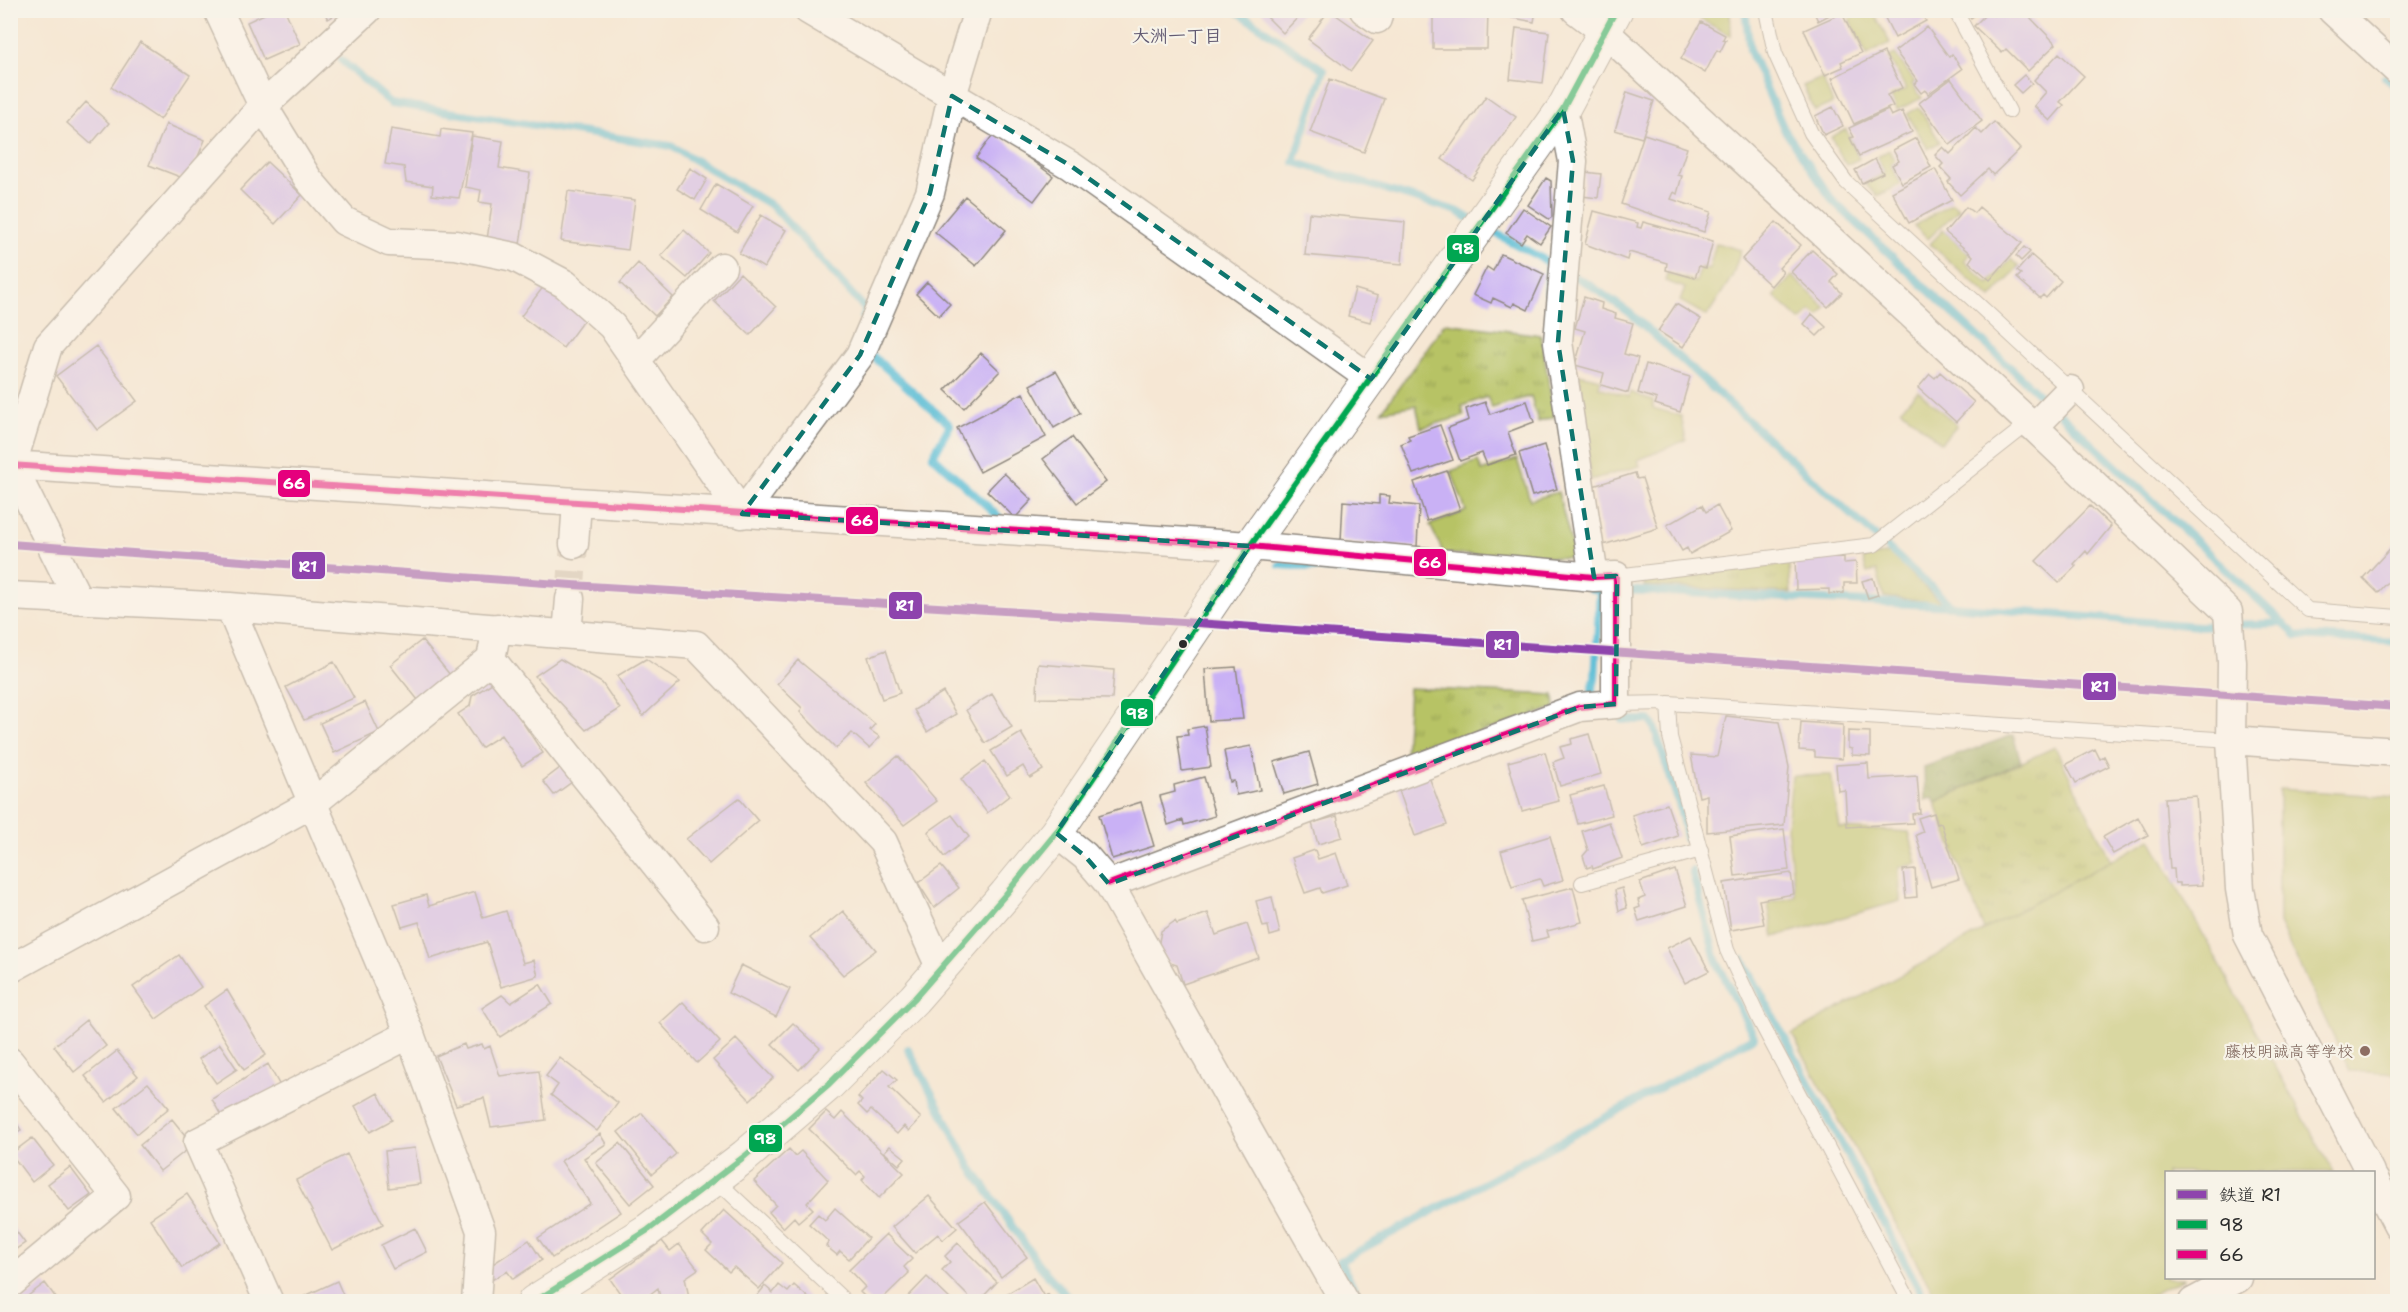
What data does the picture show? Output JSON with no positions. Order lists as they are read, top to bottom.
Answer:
{
  "districts": ["大洲一丁目"],
  "places": ["藤枝明誠高等学校"],
  "lines": ["transit line 98", "transit line 66", "rail line R1"],
  "legend": ["鉄道 R1", "98", "66"]
}
